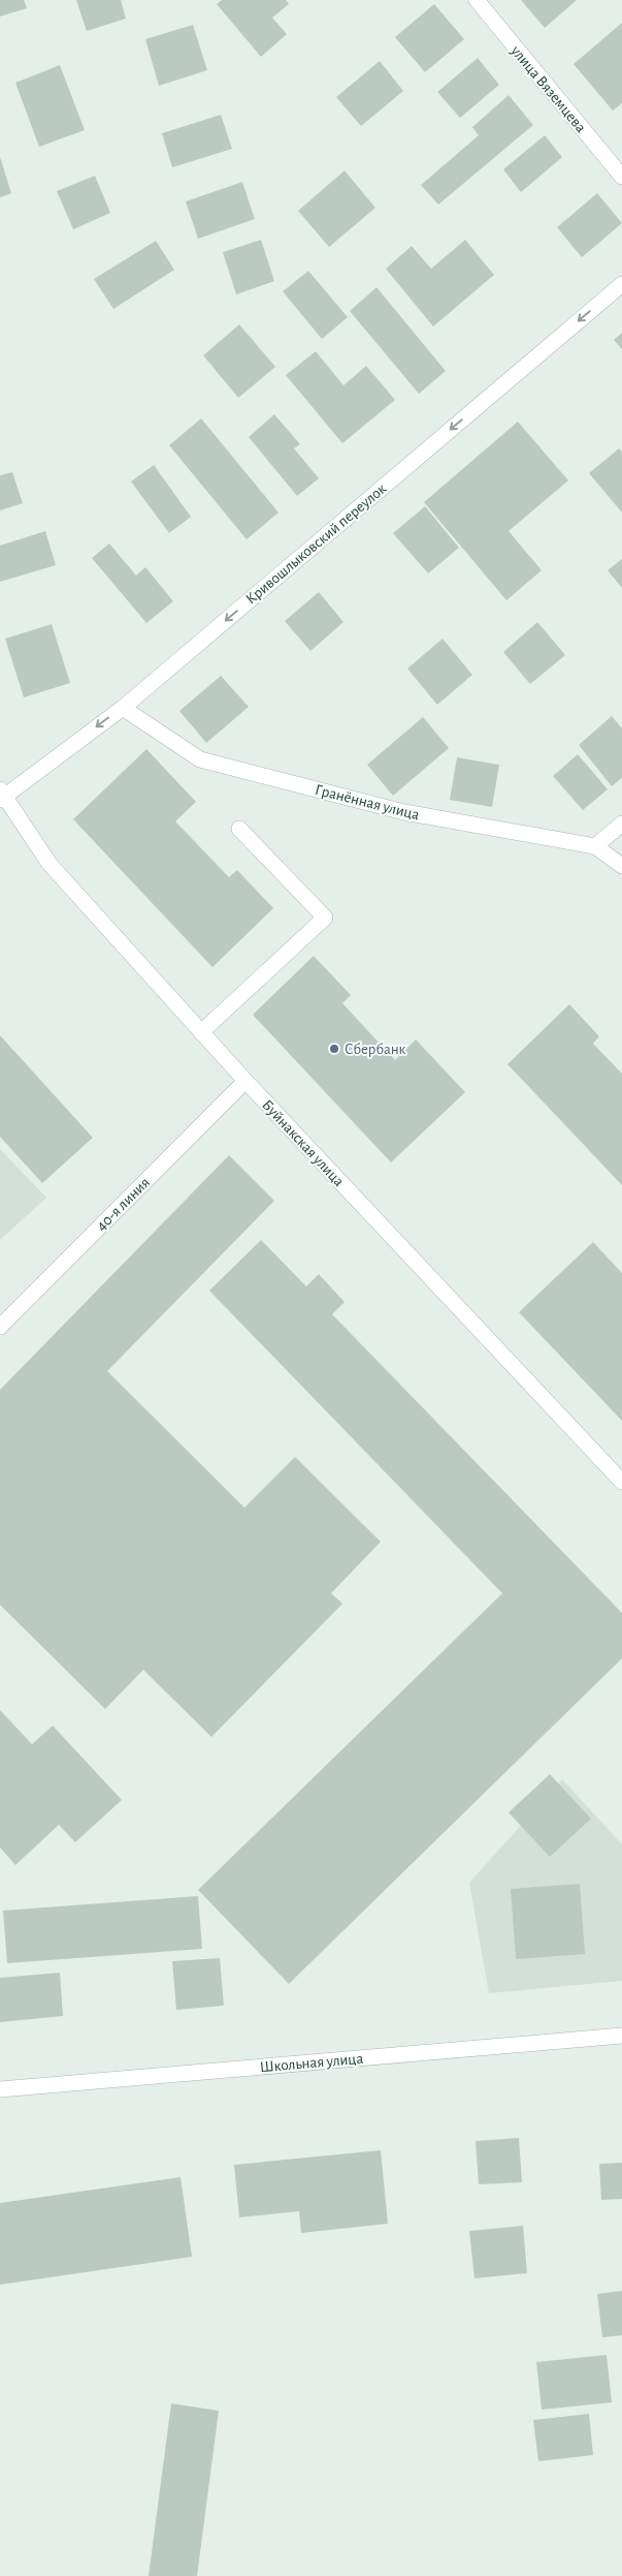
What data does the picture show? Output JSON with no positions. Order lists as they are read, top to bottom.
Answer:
{
  "streets": {
    "street": [
      "улица Вяземцева",
      "Кривошлыковский переулок",
      "Гранённая улица",
      "Буйнакская улица",
      "40-я линия",
      "Школьная улица"
    ]
  },
  "crossings": [
    ["Кривошлыковский переулок", "Гранённая улица"],
    ["Кривошлыковский переулок", "Буйнакская улица"],
    ["Буйнакская улица", "40-я линия"]
  ],
  "one_way": ["Кривошлыковский переулок"],
  "places": ["Сбербанк"]
}
